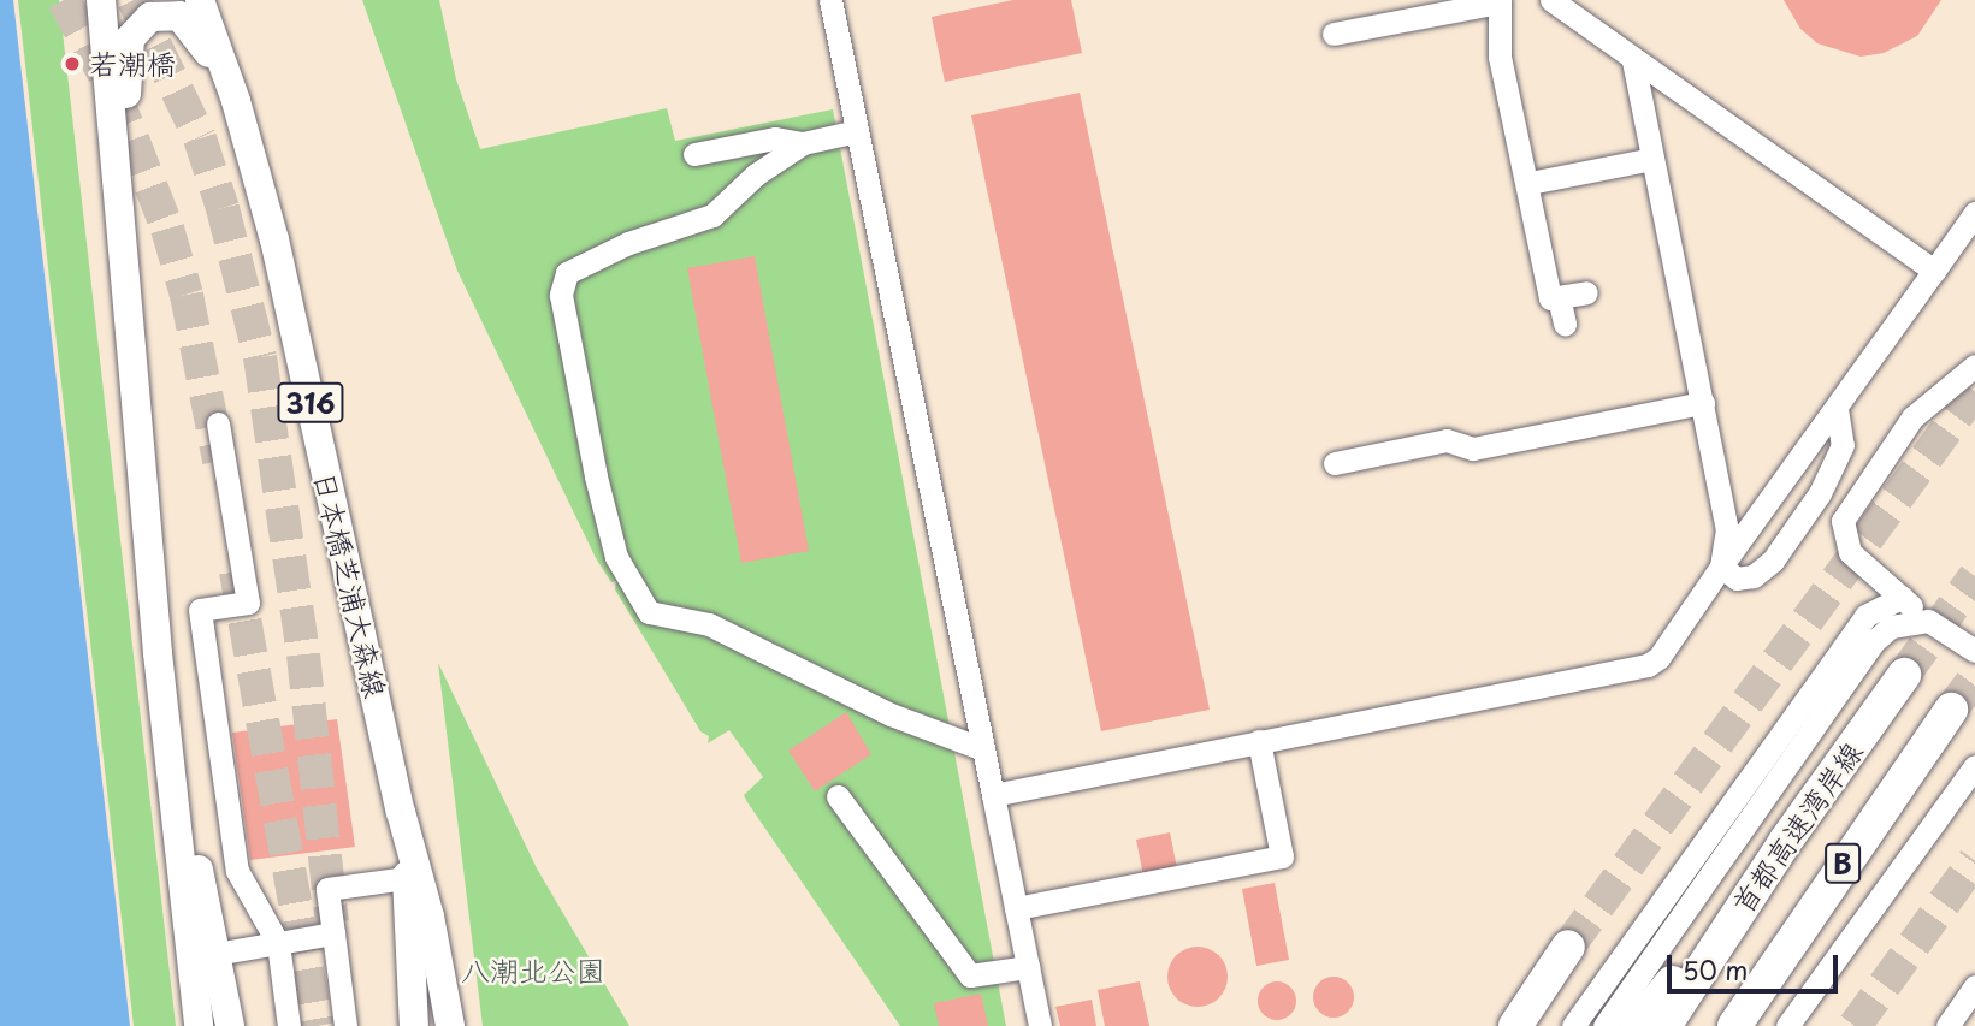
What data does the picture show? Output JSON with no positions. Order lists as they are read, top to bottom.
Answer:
{
  "streets": {
    "highway": ["首都高速湾岸線", "B"],
    "main road": ["316", "日本橋芝浦大森線"]
  },
  "parks": ["八潮北公園"],
  "places": ["若潮橋"],
  "scale_bar": "50 m"
}
